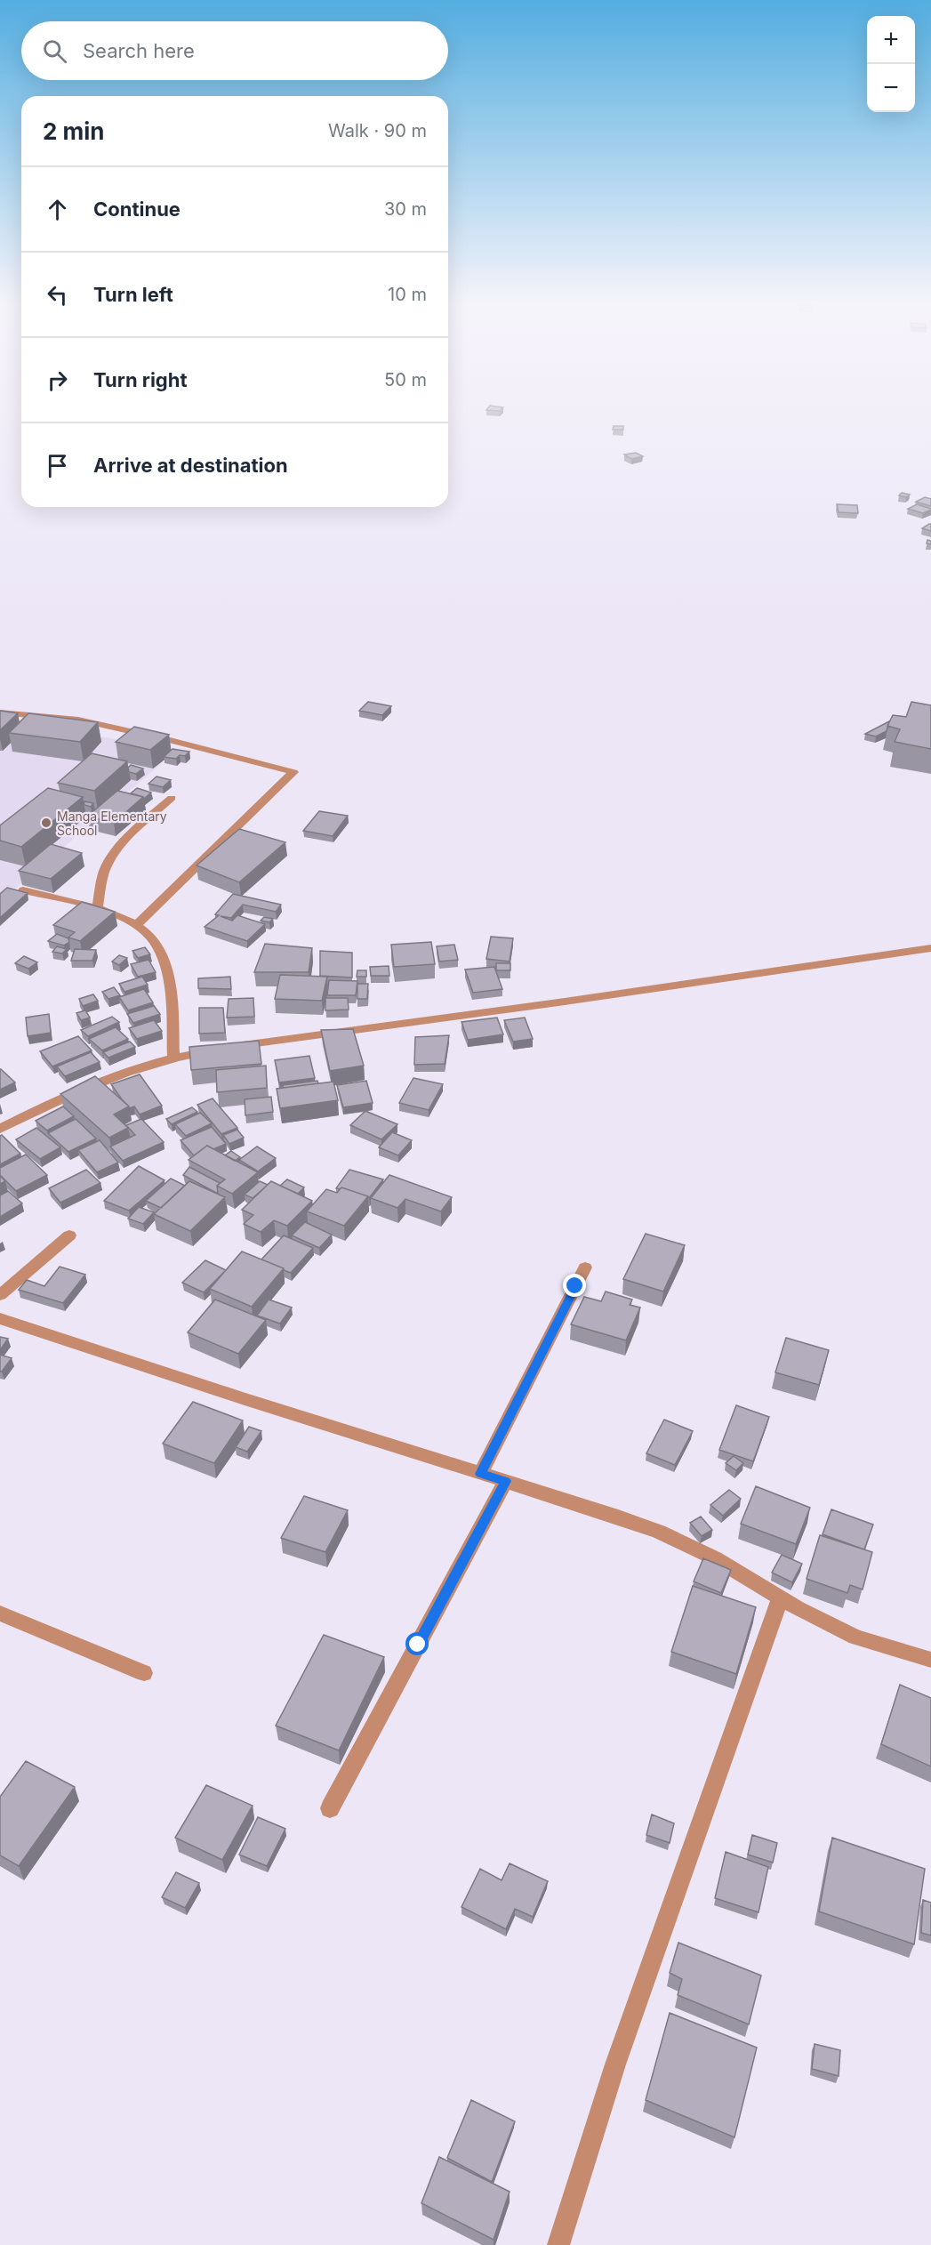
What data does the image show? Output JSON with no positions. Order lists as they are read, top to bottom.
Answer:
{
  "places": ["Manga Elementary School"],
  "page": {
    "map_buttons": ["+", "−"],
    "search": "Search here",
    "heading": ["2 min", "Walk · 90 m"],
    "list": [
      ["Continue", "30 m"],
      ["Turn left", "10 m"],
      ["Turn right", "50 m"],
      "Arrive at destination"
    ]
  }
}
